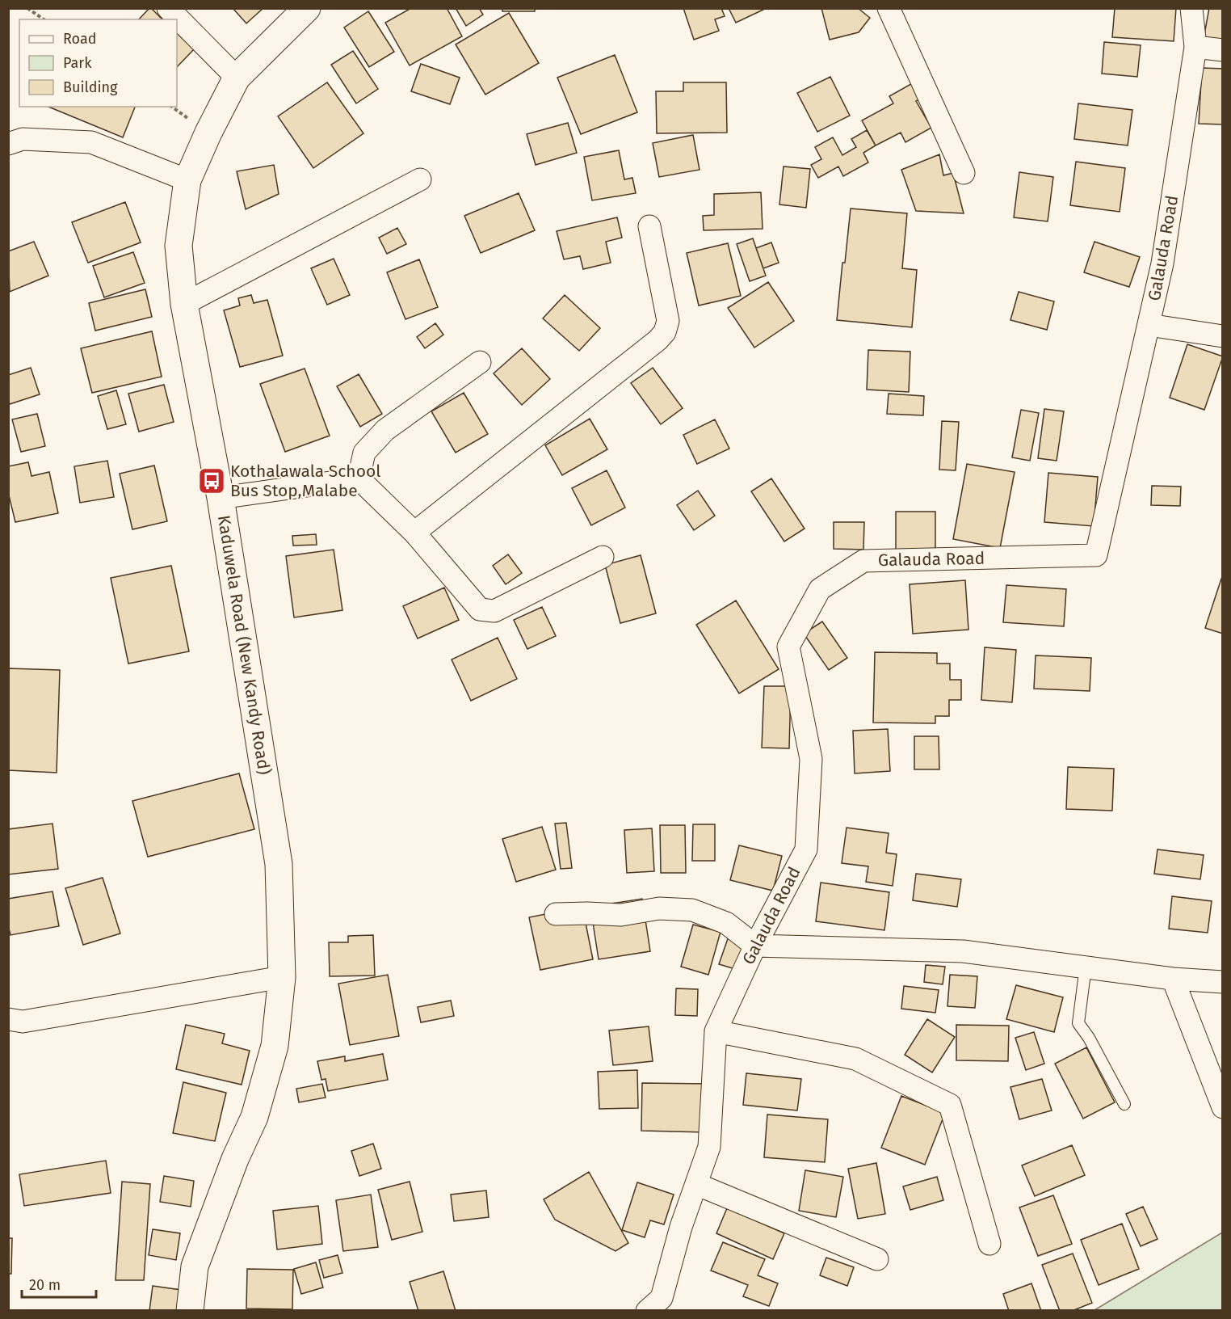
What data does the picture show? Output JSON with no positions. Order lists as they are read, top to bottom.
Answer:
{
  "streets": {
    "main road": ["Kaduwela Road (New Kandy Road)"],
    "street": ["Galauda Road"]
  },
  "places": {
    "bus stop": ["Kothalawala School Bus Stop,Malabe"]
  },
  "legend": ["Road", "Park", "Building"],
  "scale_bar": "20 m"
}
